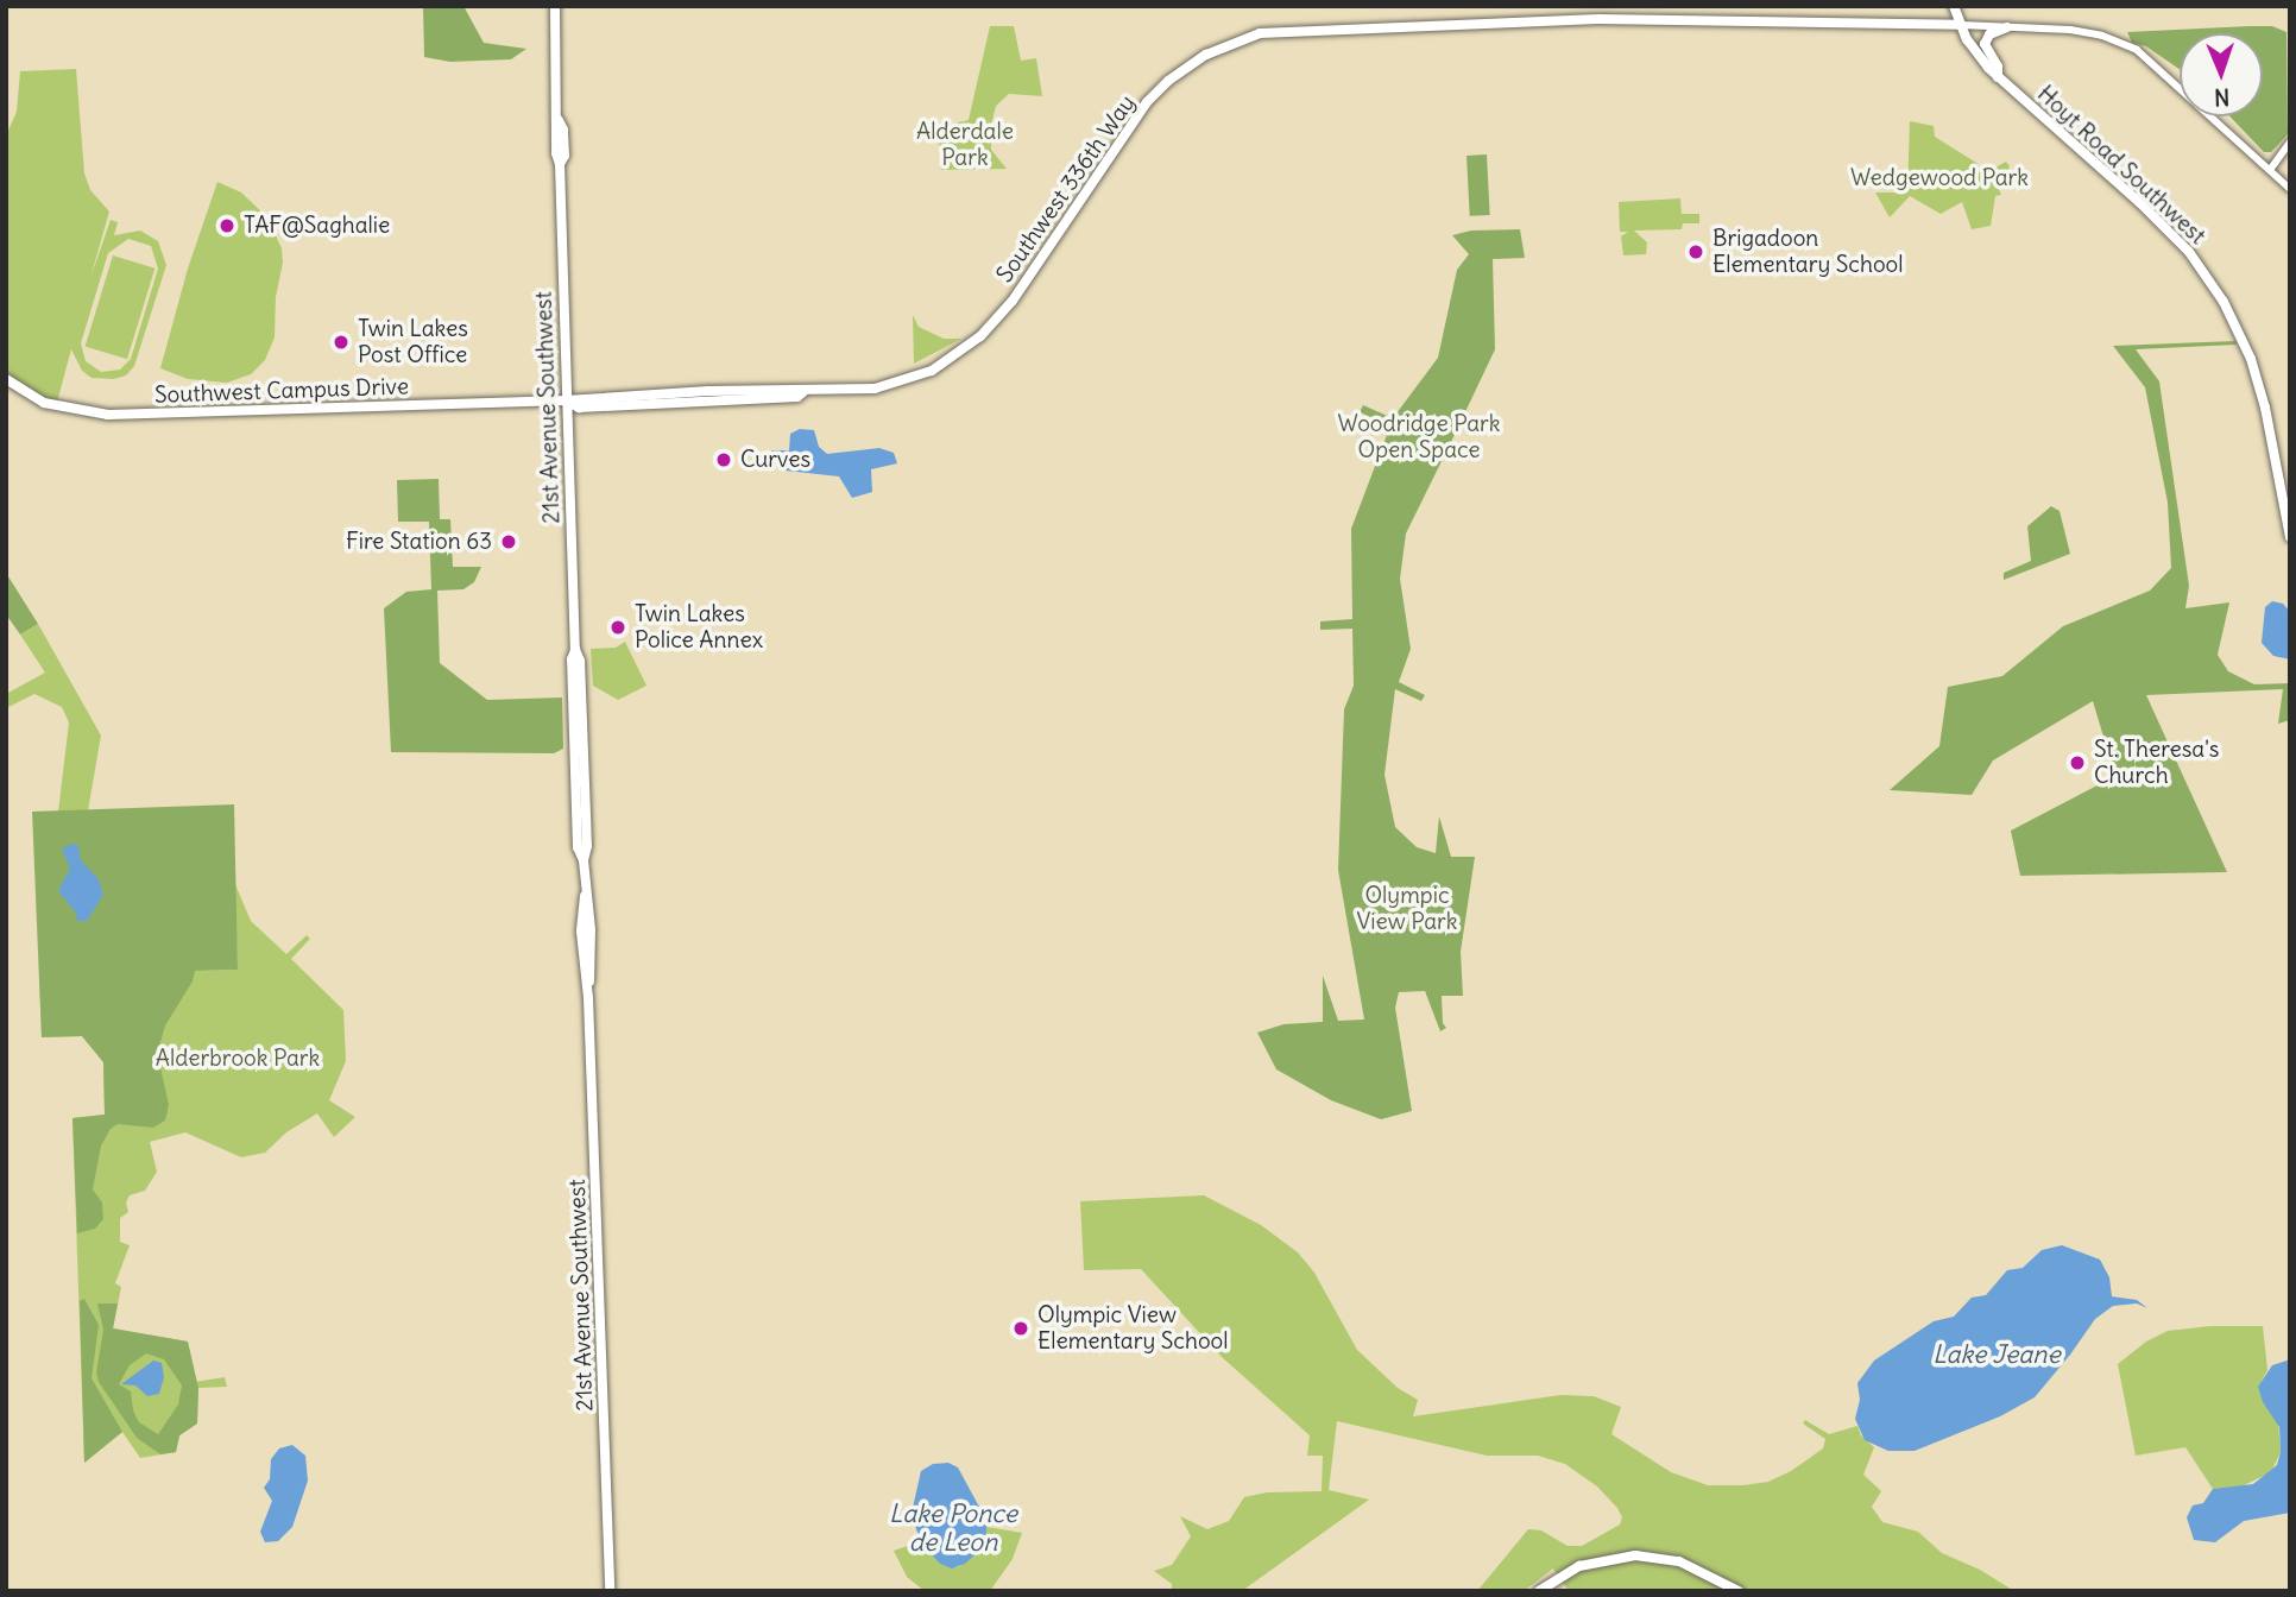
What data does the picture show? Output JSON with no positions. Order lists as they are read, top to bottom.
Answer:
{
  "streets": {
    "main road": [
      "Hoyt Road Southwest",
      "Southwest 336th Way",
      "Southwest Campus Drive",
      "21st Avenue Southwest"
    ]
  },
  "crossings": [
    ["Hoyt Road Southwest", "Southwest 336th Way"],
    ["Southwest Campus Drive", "21st Avenue Southwest"]
  ],
  "water": ["Lake Jeane", "Lake Ponce de Leon"],
  "parks": [
    "Alderdale Park",
    "Wedgewood Park",
    "Woodridge Park Open Space",
    "Olympic View Park",
    "Alderbrook Park"
  ],
  "places": [
    "TAF@Saghalie",
    "Brigadoon Elementary School",
    "Twin Lakes Post Office",
    "Curves",
    "Fire Station 63",
    "Twin Lakes Police Annex",
    "St. Theresa's Church",
    "Olympic View Elementary School"
  ],
  "north": "bottom"
}
